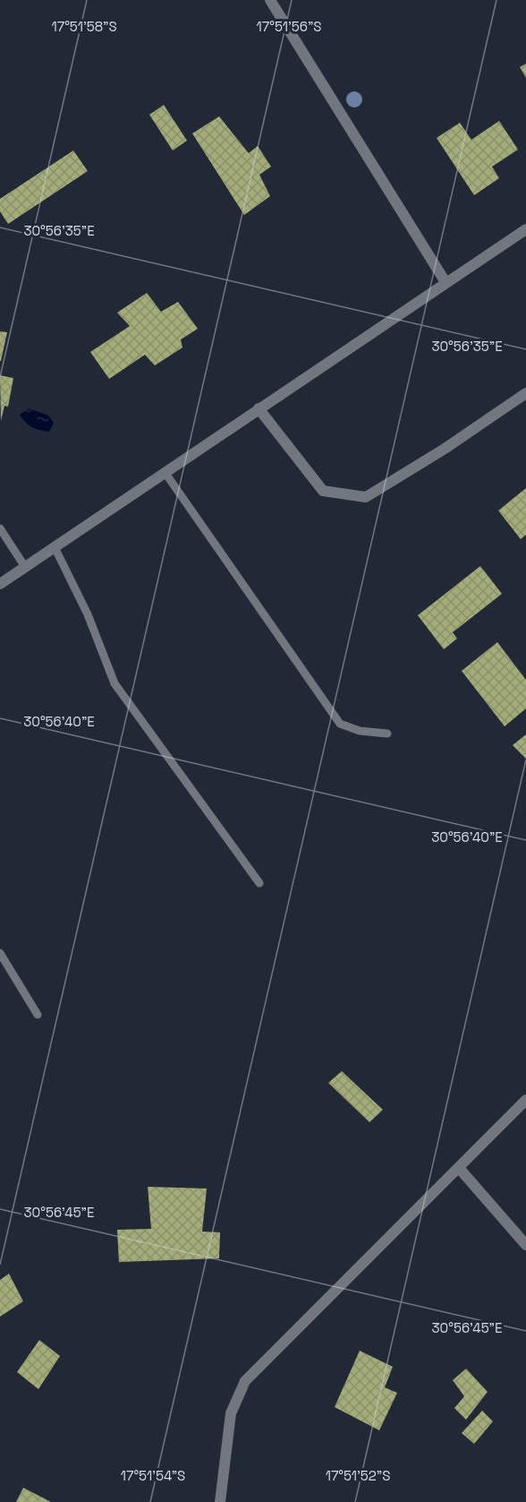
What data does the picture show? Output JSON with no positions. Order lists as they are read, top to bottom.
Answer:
{
  "coordinates": [
    "17°51'58\"S",
    "17°51'56\"S",
    "30°56'35\"E",
    "30°56'40\"E",
    "30°56'45\"E",
    "17°51'54\"S",
    "17°51'52\"S"
  ]
}
